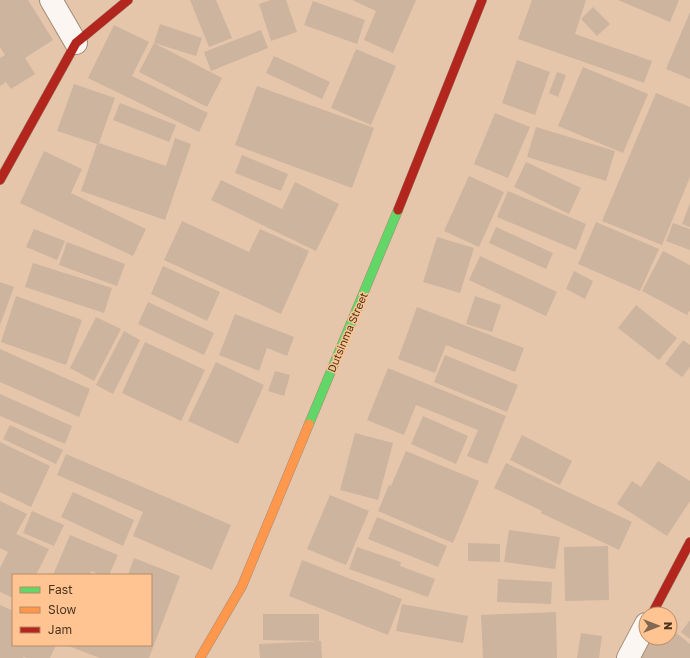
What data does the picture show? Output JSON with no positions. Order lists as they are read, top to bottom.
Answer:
{
  "streets": {
    "street": ["Dutsinma Street"]
  },
  "legend": ["Fast", "Slow", "Jam"],
  "north": "right"
}
